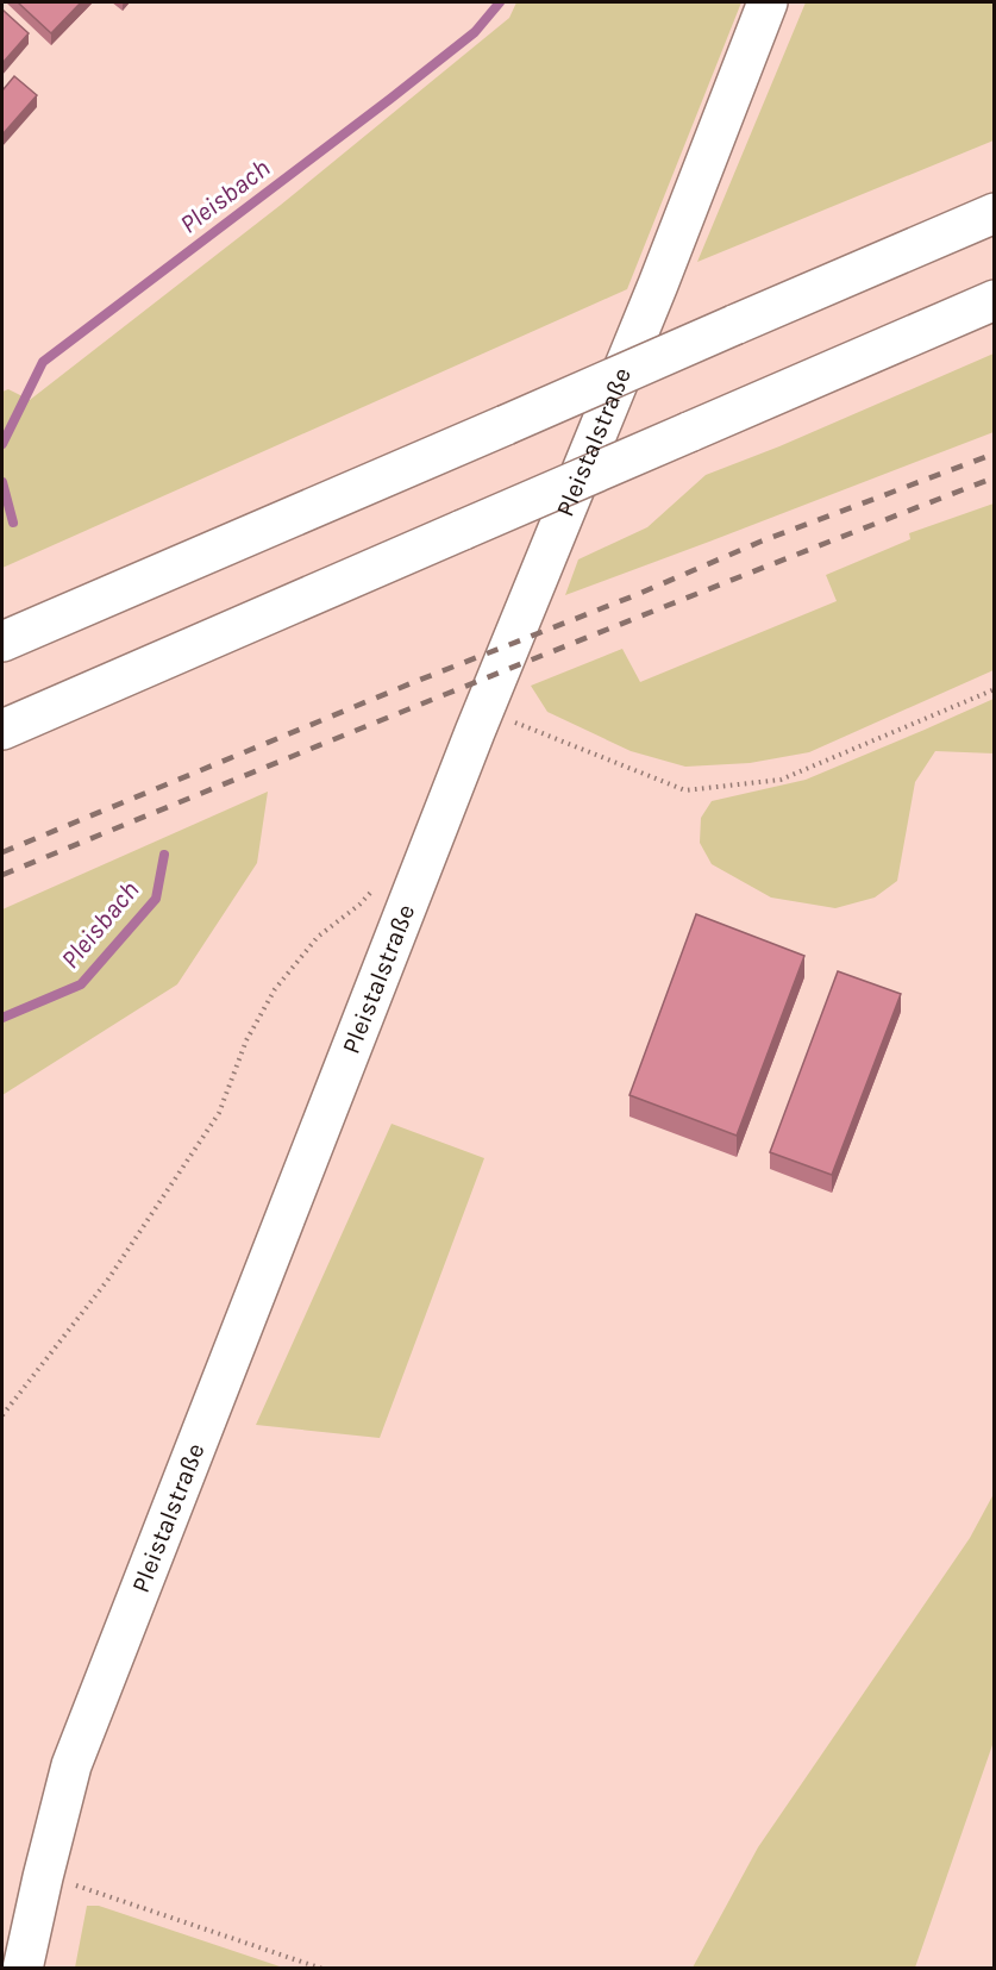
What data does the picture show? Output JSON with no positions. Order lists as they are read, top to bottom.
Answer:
{
  "streets": {
    "main road": ["Pleistalstraße"]
  },
  "water": ["Pleisbach"]
}
